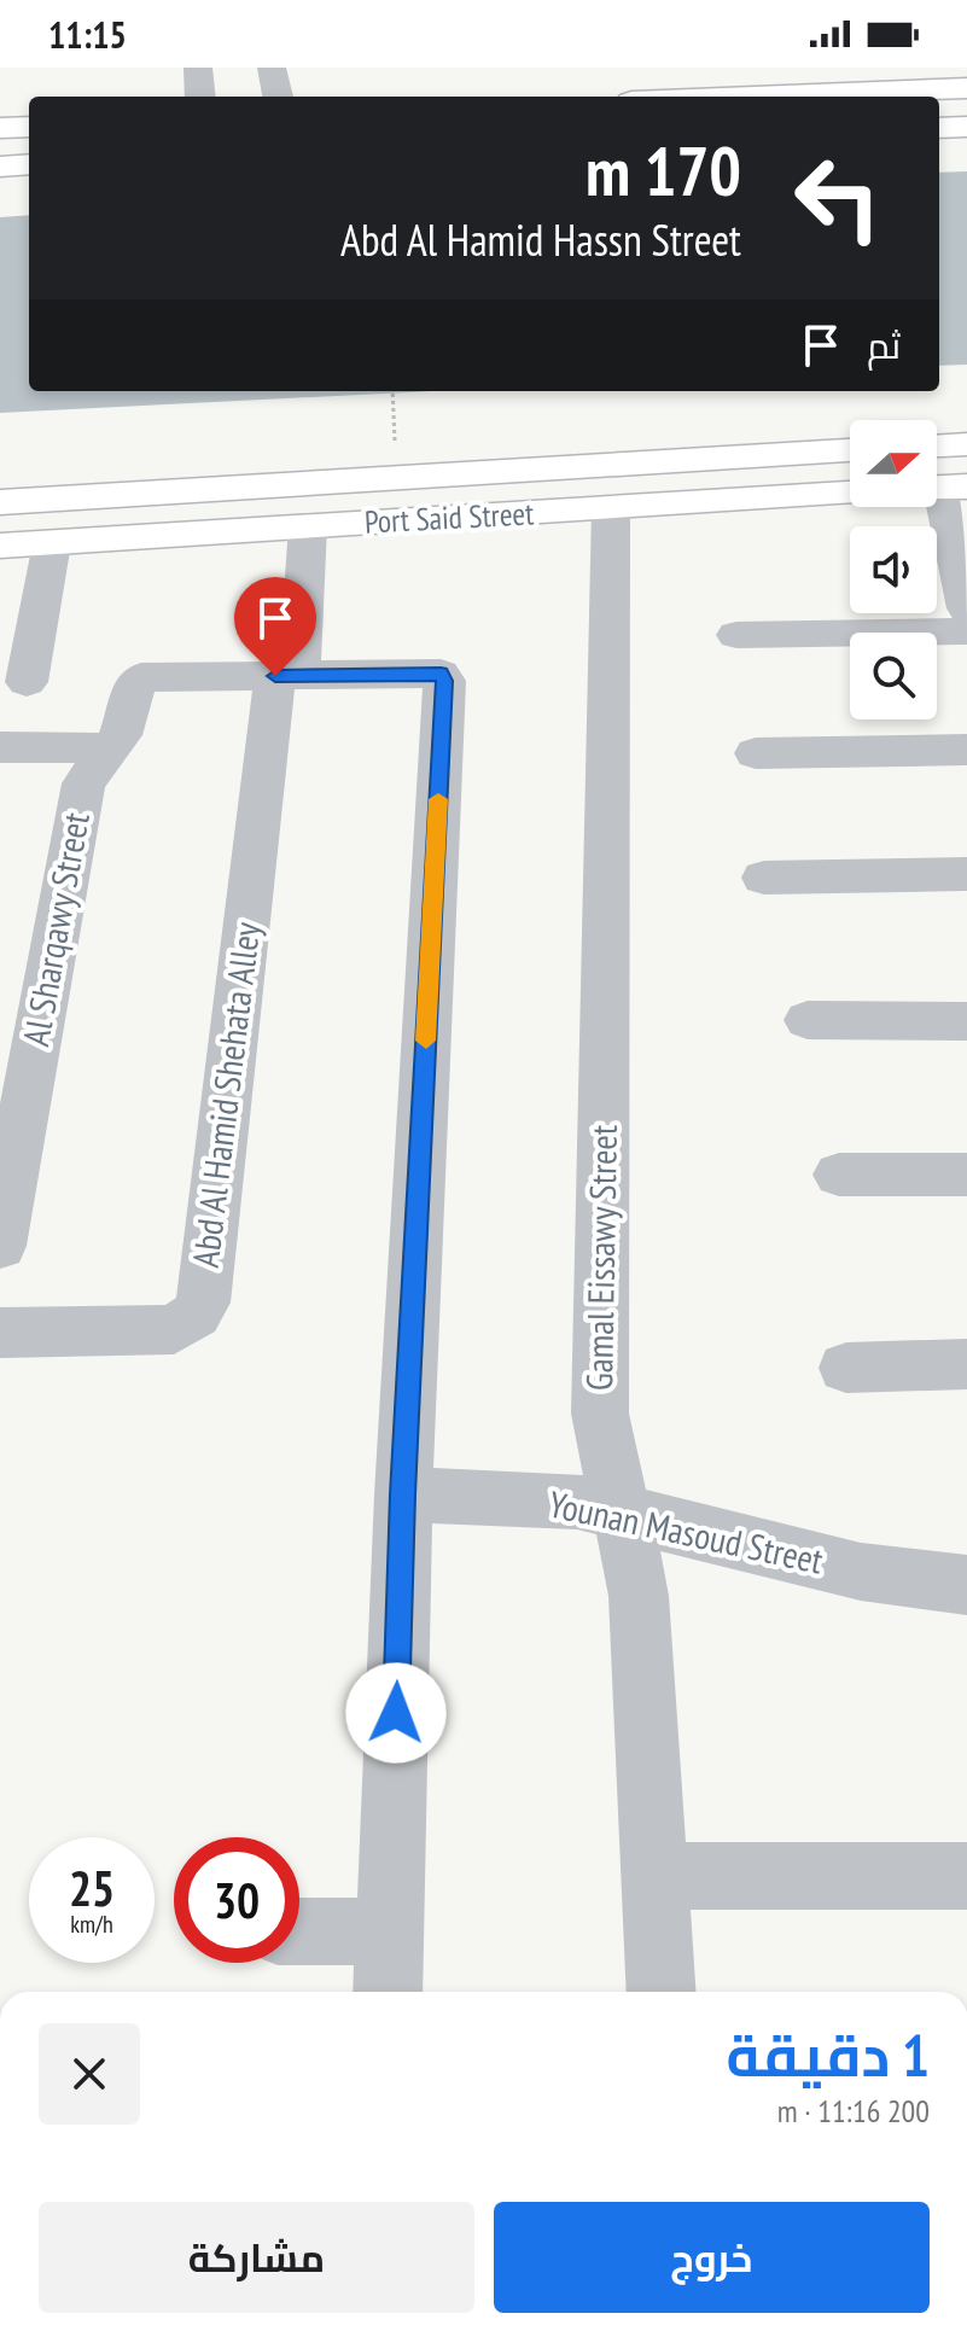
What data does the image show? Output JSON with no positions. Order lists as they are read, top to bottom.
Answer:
{
  "streets": {
    "main road": ["Port Said Street"],
    "street": [
      "Al Sharqawy Street",
      "Abd Al Hamid Shehata Alley",
      "Gamal Eissawy Street",
      "Younan Masoud Street"
    ]
  },
  "crossings": [
    ["Port Said Street", "Abd Al Hamid Shehata Alley"],
    ["Port Said Street", "Gamal Eissawy Street"],
    ["Al Sharqawy Street", "Abd Al Hamid Shehata Alley"],
    ["Gamal Eissawy Street", "Younan Masoud Street"]
  ],
  "north": "right",
  "page": {
    "status": "11:15",
    "turn": ["170 m", "Abd Al Hamid Hassn Street"],
    "then": "ثم",
    "speed": "25 km/h",
    "limit": "30",
    "heading": ["1 دقيقة", "200 m · 11:16"],
    "buttons": ["خروج", "مشاركة"]
  }
}
